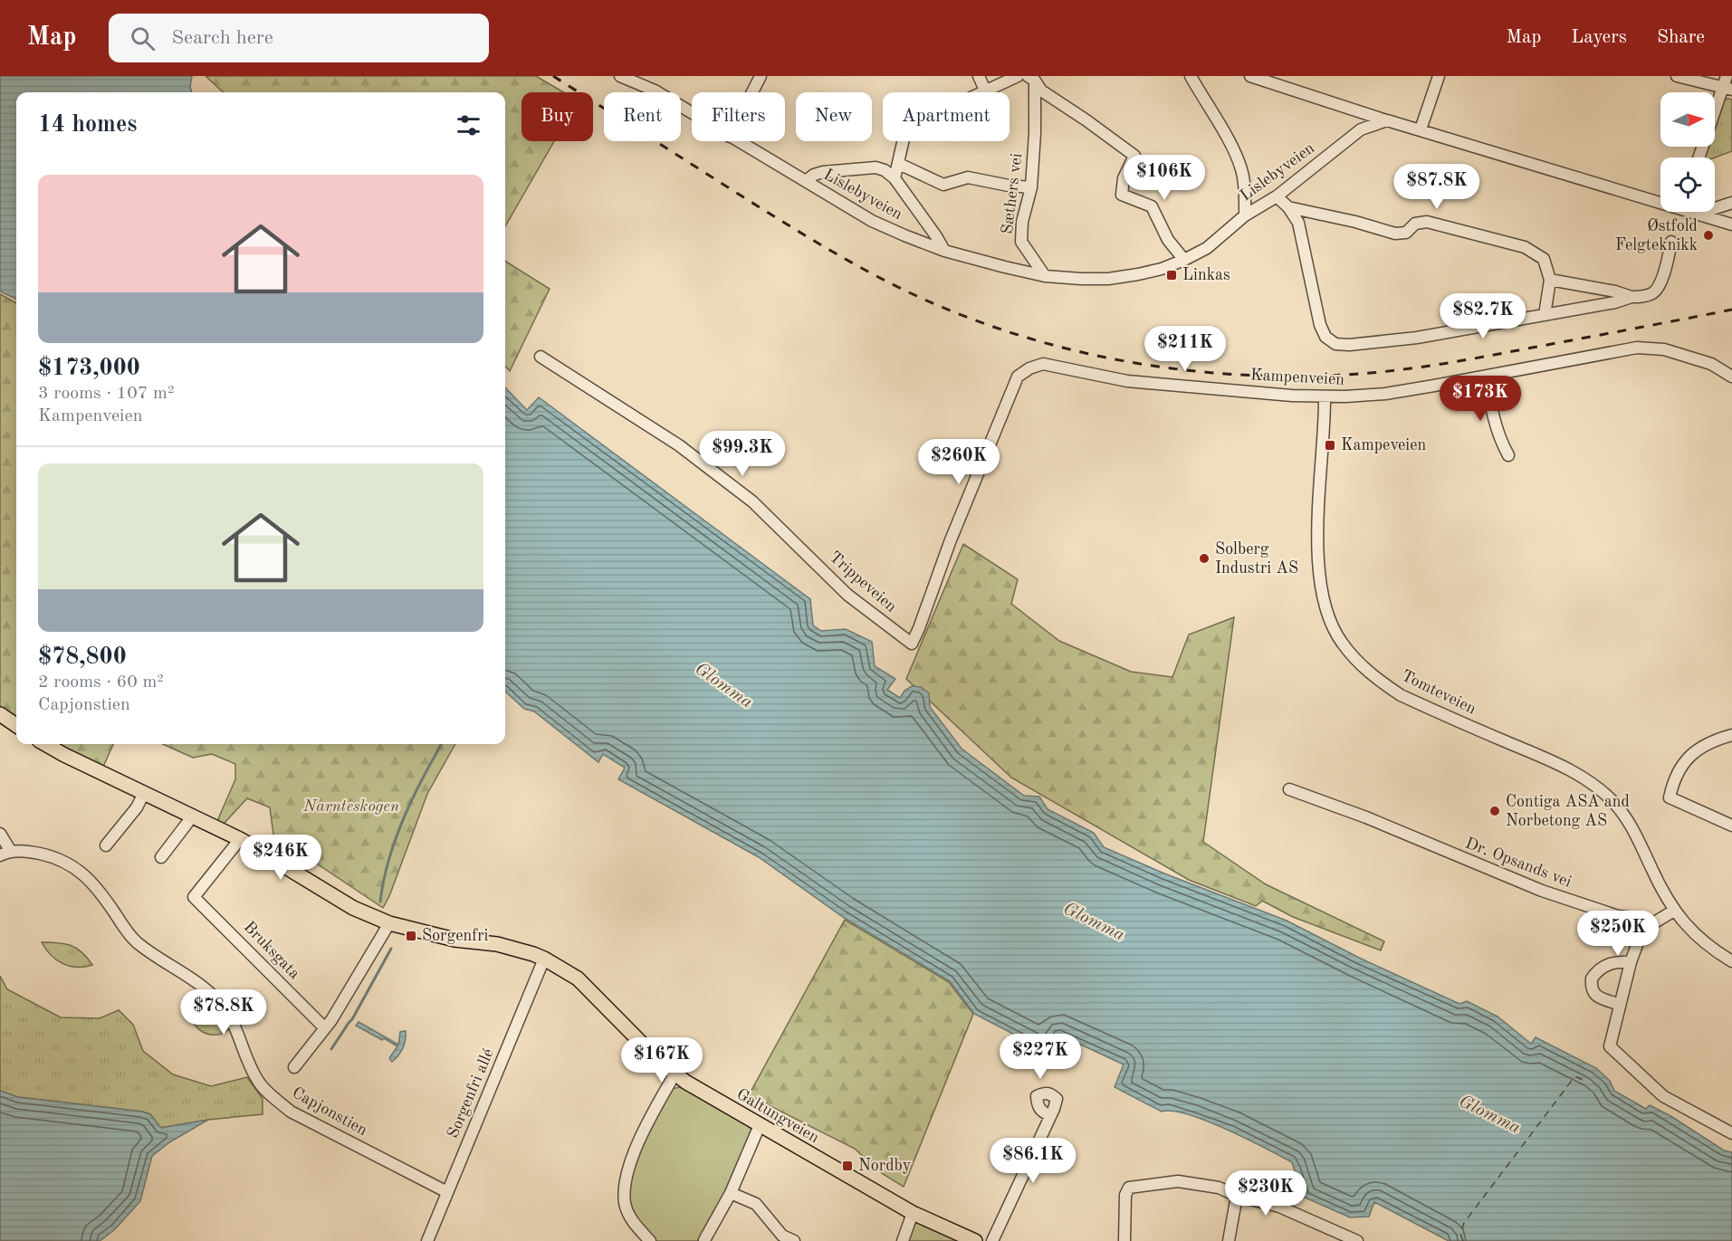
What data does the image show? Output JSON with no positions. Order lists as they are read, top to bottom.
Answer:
{
  "streets": {
    "main road": ["Galtungveien"],
    "street": [
      "Lislebyveien",
      "Sæthers vei",
      "Kampenveien",
      "Trippeveien",
      "Tomteveien",
      "Dr. Opsands vei",
      "Bruksgata",
      "Sorgenfri allé",
      "Capjonstien"
    ]
  },
  "crossings": [
    ["Lislebyveien", "Sæthers vei"],
    ["Kampenveien", "Trippeveien"],
    ["Kampenveien", "Tomteveien"],
    ["Bruksgata", "Galtungveien"],
    ["Sorgenfri allé", "Capjonstien"],
    ["Sorgenfri allé", "Galtungveien"]
  ],
  "water": ["Glomma"],
  "parks": ["Narnteskogen"],
  "places": {
    "other": ["Østfold Felgteknikk", "Solberg Industri AS", "Contiga ASA and Norbetong AS"],
    "transit": [
      "Linkas",
      "Kampeveien",
      "Sorgenfri",
      "Nordby"
    ]
  },
  "north": "right",
  "page": {
    "header": "Map",
    "search": "Search here",
    "nav": ["Map", "Layers", "Share"],
    "chip": [
      "Buy",
      "Rent",
      "Filters",
      "New",
      "Apartment"
    ],
    "heading": "14 homes",
    "price": [
      "$106K",
      "$87.8K",
      "$82.7K",
      "$211K",
      "$173K",
      "$99.3K",
      "$260K",
      "$246K",
      "$250K",
      "$78.8K",
      "$227K",
      "$167K",
      "$86.1K",
      "$230K"
    ],
    "list": [
      {
        "name": "$173,000",
        "note": "3 rooms · 107 m² · Kampenveien"
      },
      {
        "name": "$78,800",
        "note": "2 rooms · 60 m² · Capjonstien"
      }
    ]
  }
}
